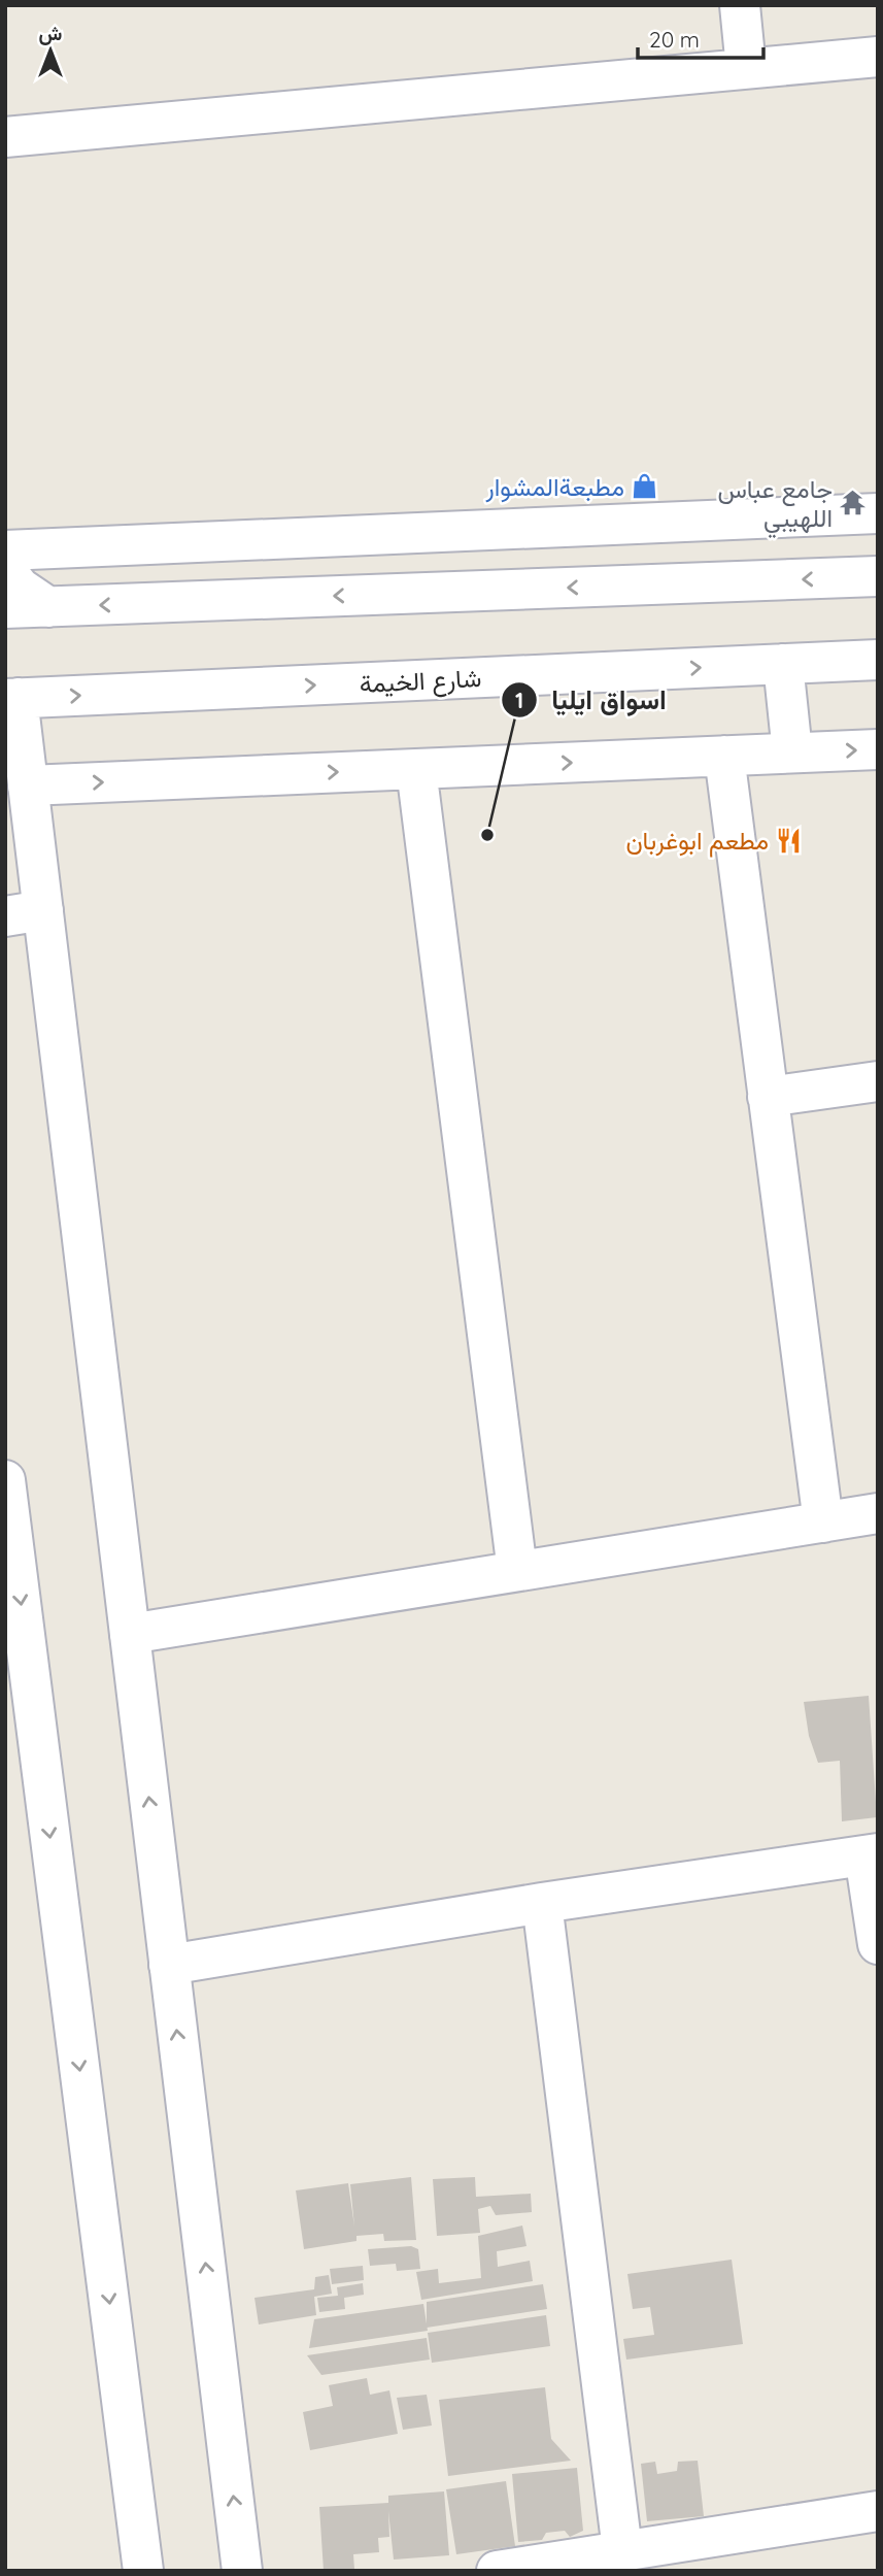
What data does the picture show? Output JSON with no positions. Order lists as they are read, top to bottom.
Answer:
{
  "streets": {
    "street": ["شارع الخيمة"]
  },
  "places": {
    "shop": ["مطبعةالمشوار"],
    "temple": ["جامع عباس اللهيبي"],
    "other": ["اسواق ايليا"],
    "restaurant": ["مطعم ابوغربان"]
  },
  "scale_bar": "20 m",
  "north": "top"
}
